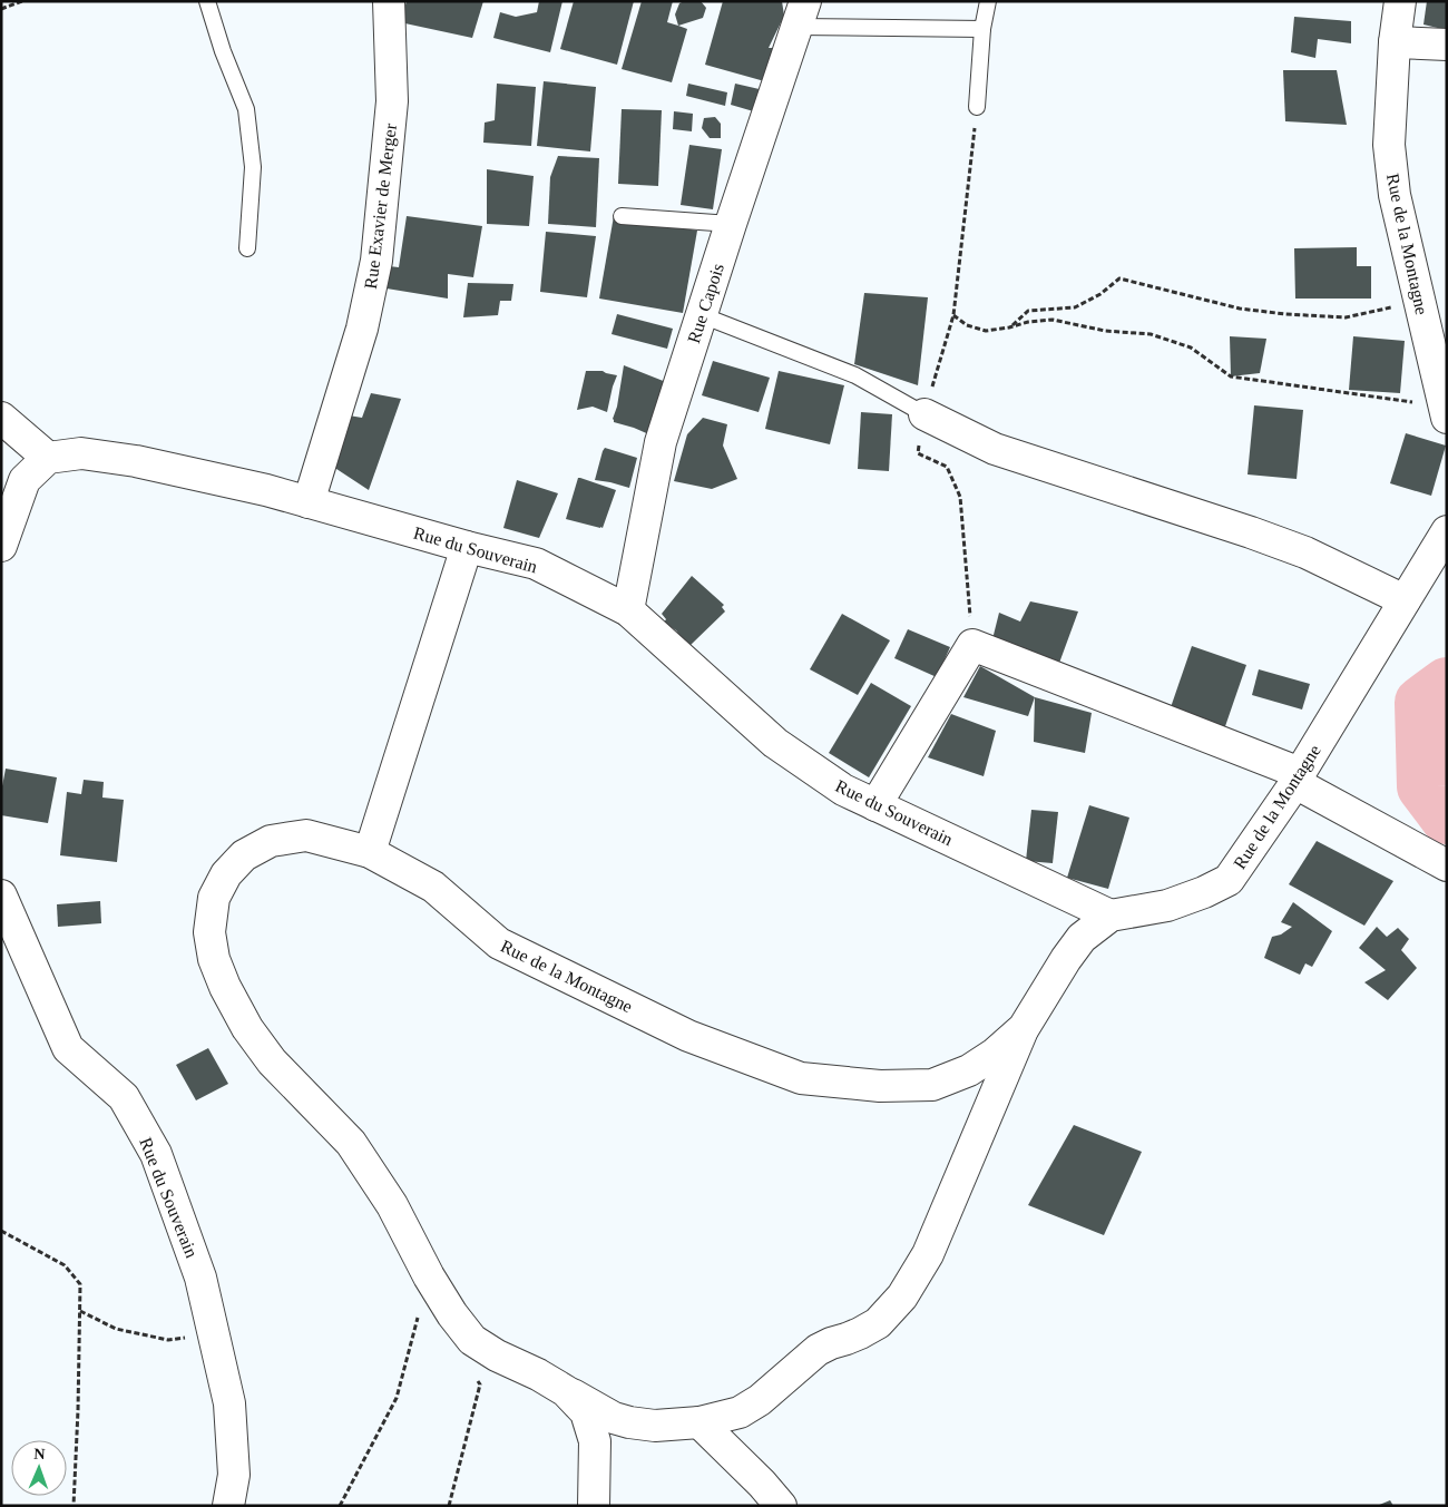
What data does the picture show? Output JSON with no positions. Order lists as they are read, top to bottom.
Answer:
{
  "streets": {
    "street": [
      "Rue Exavier de Merger",
      "Rue de la Montagne",
      "Rue Capois",
      "Rue du Souverain"
    ]
  },
  "crossings": [
    ["Rue Exavier de Merger", "Rue du Souverain"],
    ["Rue de la Montagne", "Rue du Souverain"],
    ["Rue Capois", "Rue du Souverain"]
  ],
  "north": "top"
}
